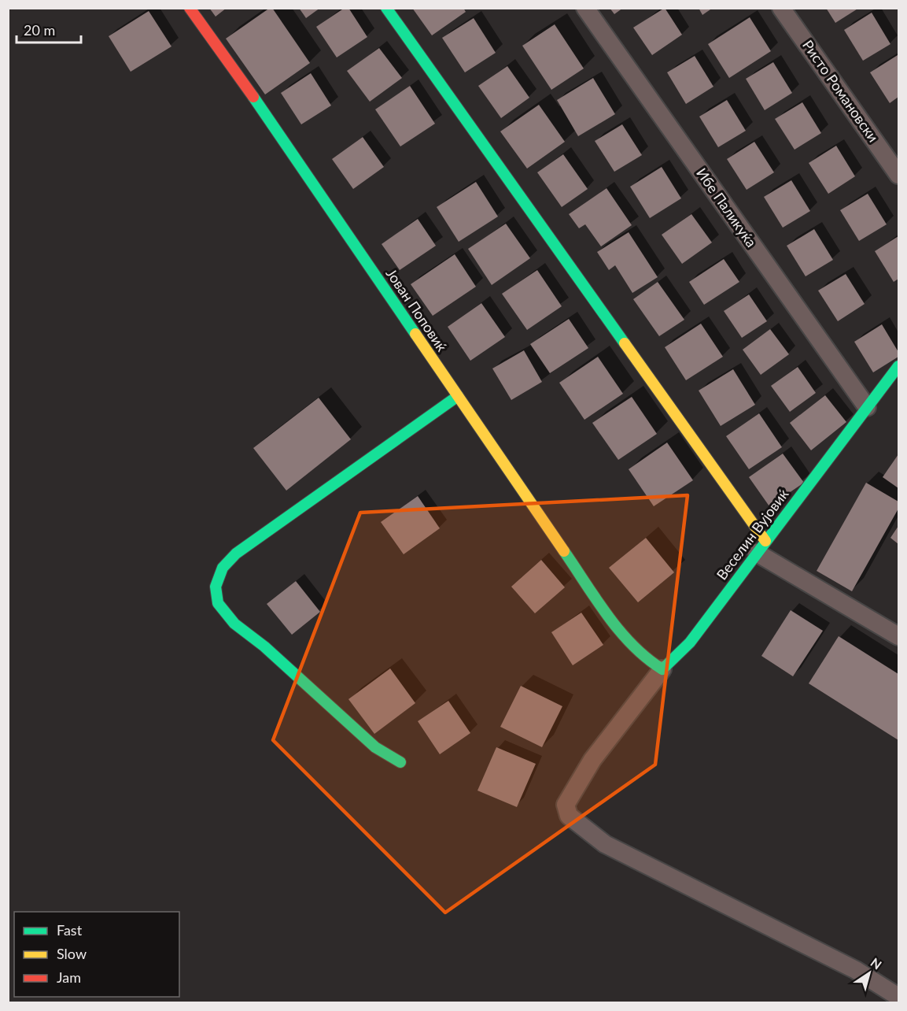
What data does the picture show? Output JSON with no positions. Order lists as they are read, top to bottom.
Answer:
{
  "streets": {
    "street": [
      "Ристо Романовски",
      "Ибе Паликуќа",
      "Јован Поповиќ",
      "Веселин Вујовиќ"
    ]
  },
  "crossings": [
    ["Ибе Паликуќа", "Веселин Вујовиќ"],
    ["Јован Поповиќ", "Веселин Вујовиќ"]
  ],
  "legend": ["Fast", "Slow", "Jam"],
  "scale_bar": "20 m",
  "north": "top right"
}
